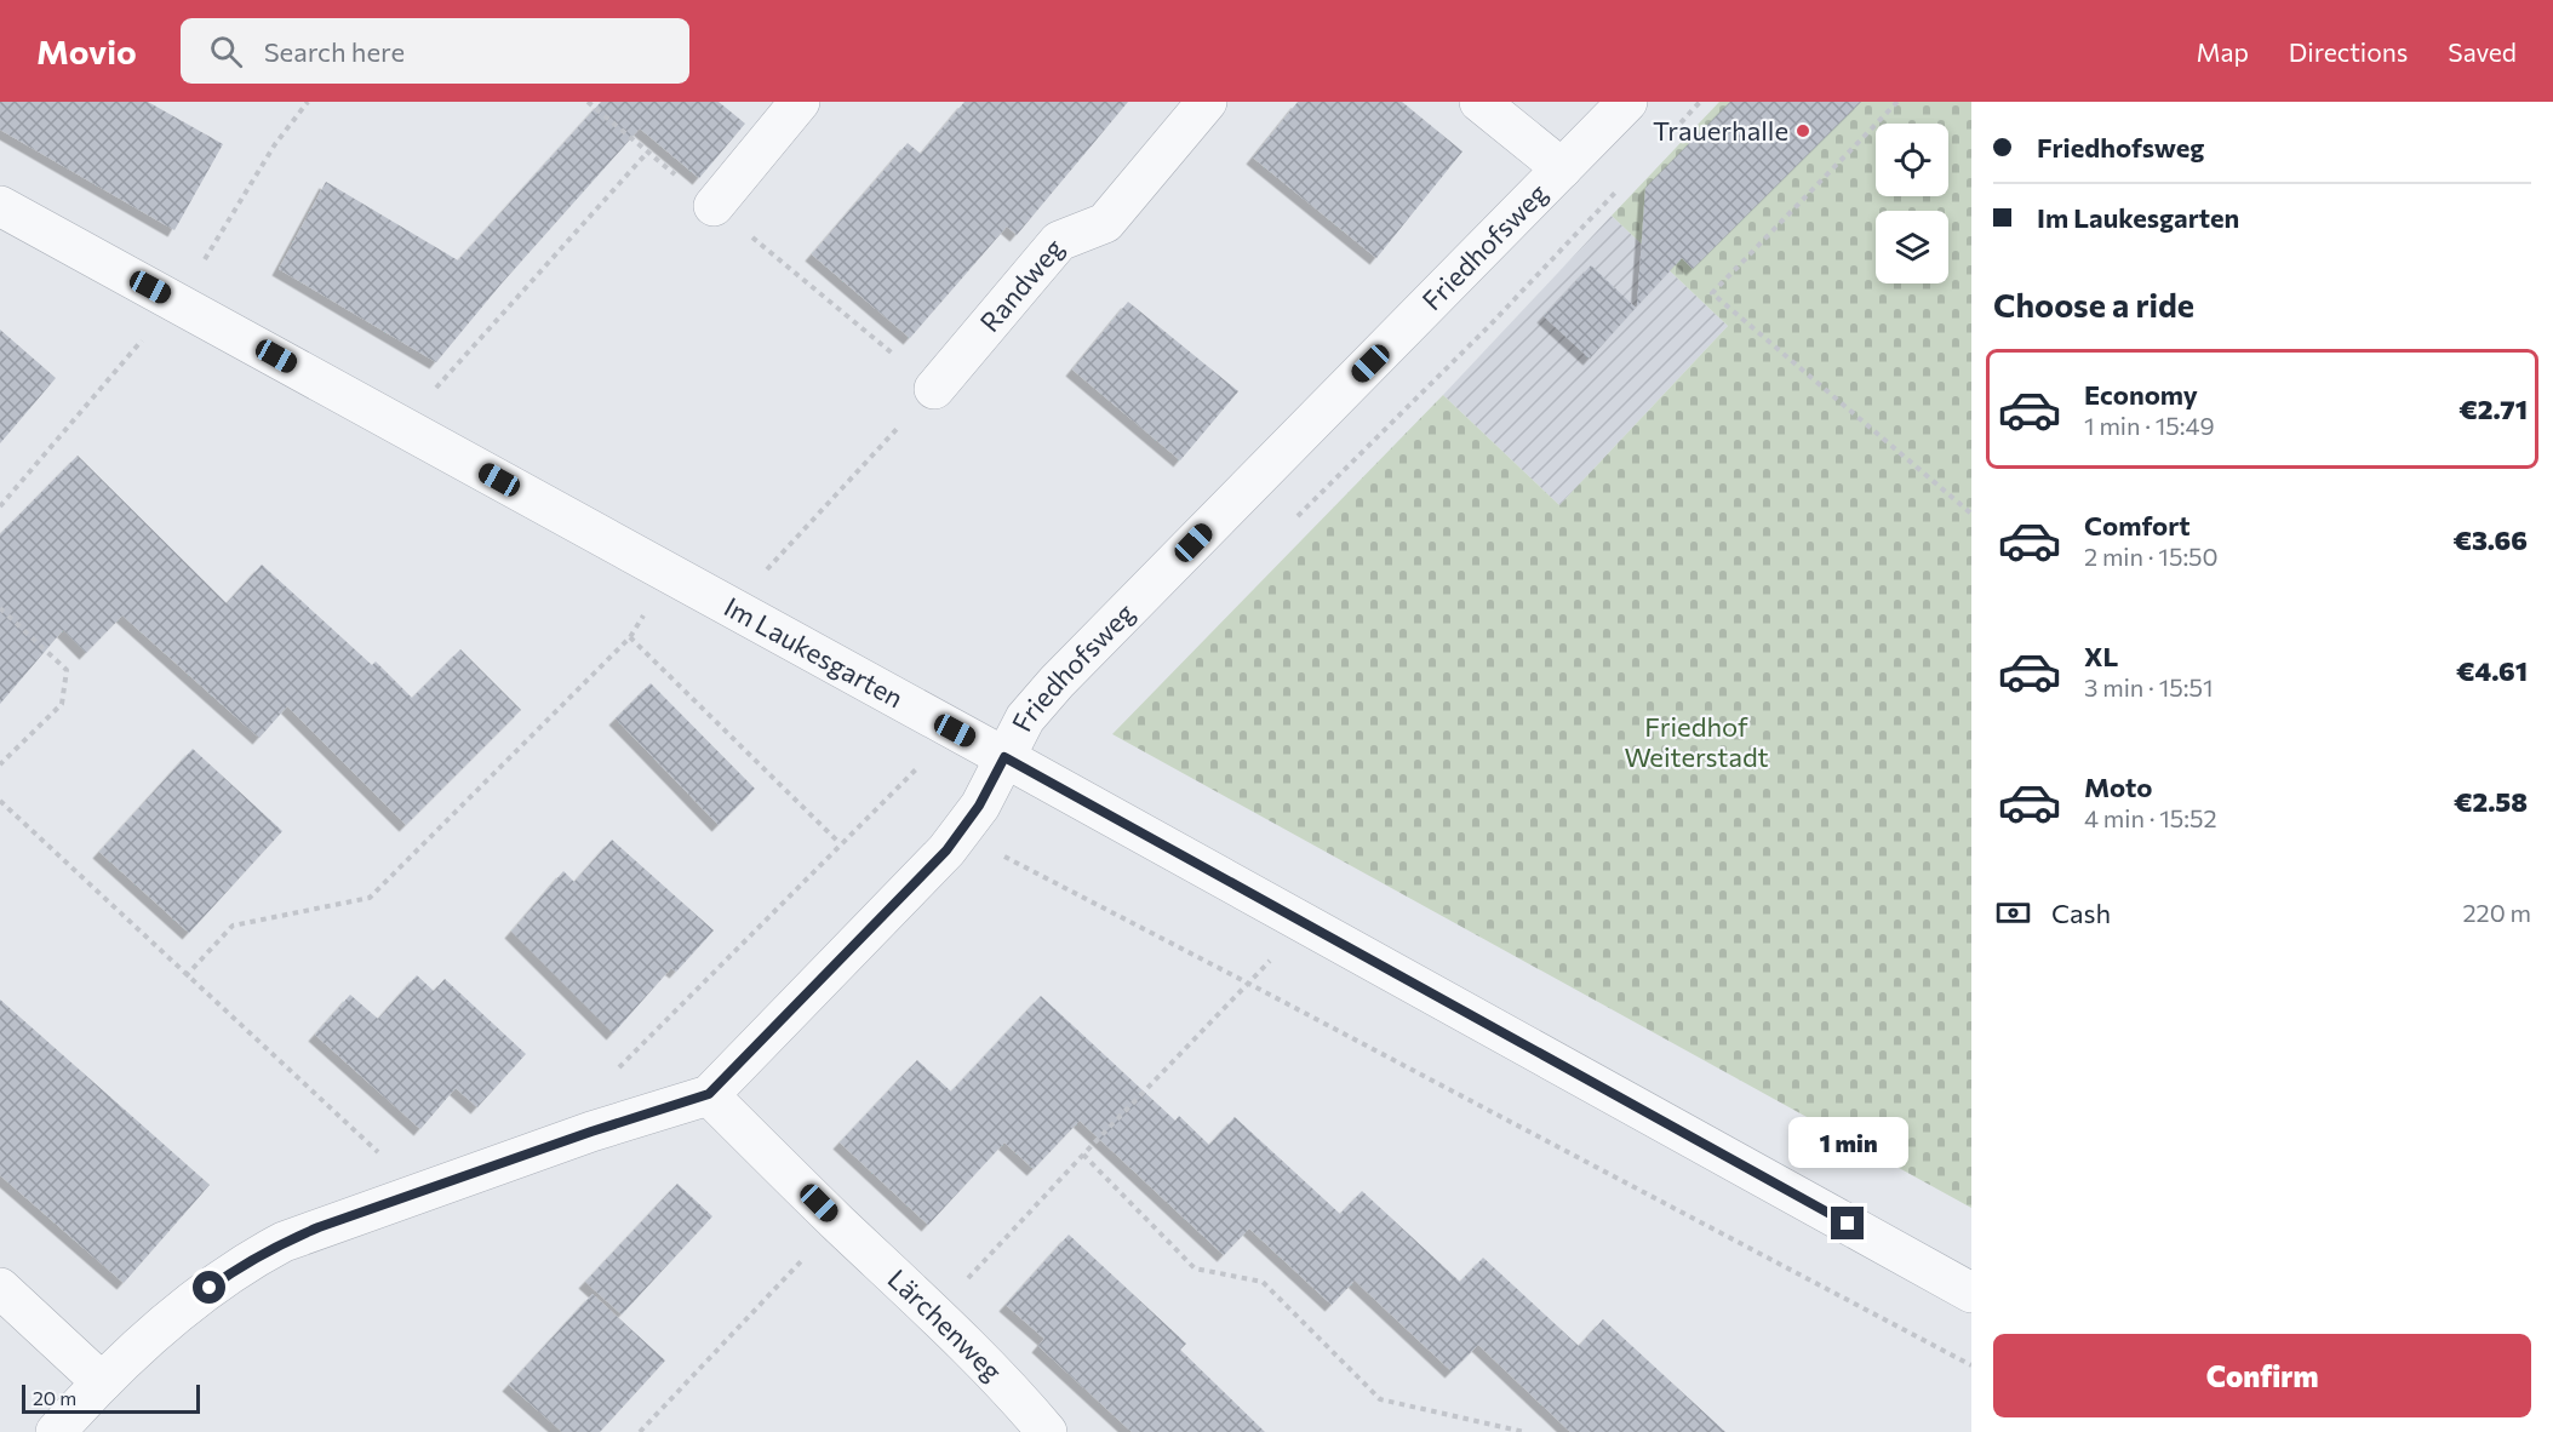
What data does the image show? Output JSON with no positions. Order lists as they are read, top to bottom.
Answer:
{
  "streets": {
    "street": [
      "Friedhofsweg",
      "Randweg",
      "Im Laukesgarten",
      "Lärchenweg"
    ]
  },
  "crossings": [
    ["Friedhofsweg", "Im Laukesgarten"],
    ["Friedhofsweg", "Lärchenweg"]
  ],
  "parks": ["Friedhof Weiterstadt"],
  "places": ["Trauerhalle"],
  "scale_bar": "20 m",
  "page": {
    "header": "Movio",
    "search": "Search here",
    "nav": ["Map", "Directions", "Saved"],
    "banner": ["Friedhofsweg", "Im Laukesgarten"],
    "heading": "Choose a ride",
    "list": [
      {
        "name": "Economy",
        "note": "1 min · 15:49",
        "value": "€2.71"
      },
      {
        "name": "Comfort",
        "note": "2 min · 15:50",
        "value": "€3.66"
      },
      {
        "name": "XL",
        "note": "3 min · 15:51",
        "value": "€4.61"
      },
      {
        "name": "Moto",
        "note": "4 min · 15:52",
        "value": "€2.58"
      }
    ],
    "pay": ["Cash", "220 m"],
    "bubble": "1 min",
    "buttons": "Confirm",
    "scale": "20 m"
  }
}
